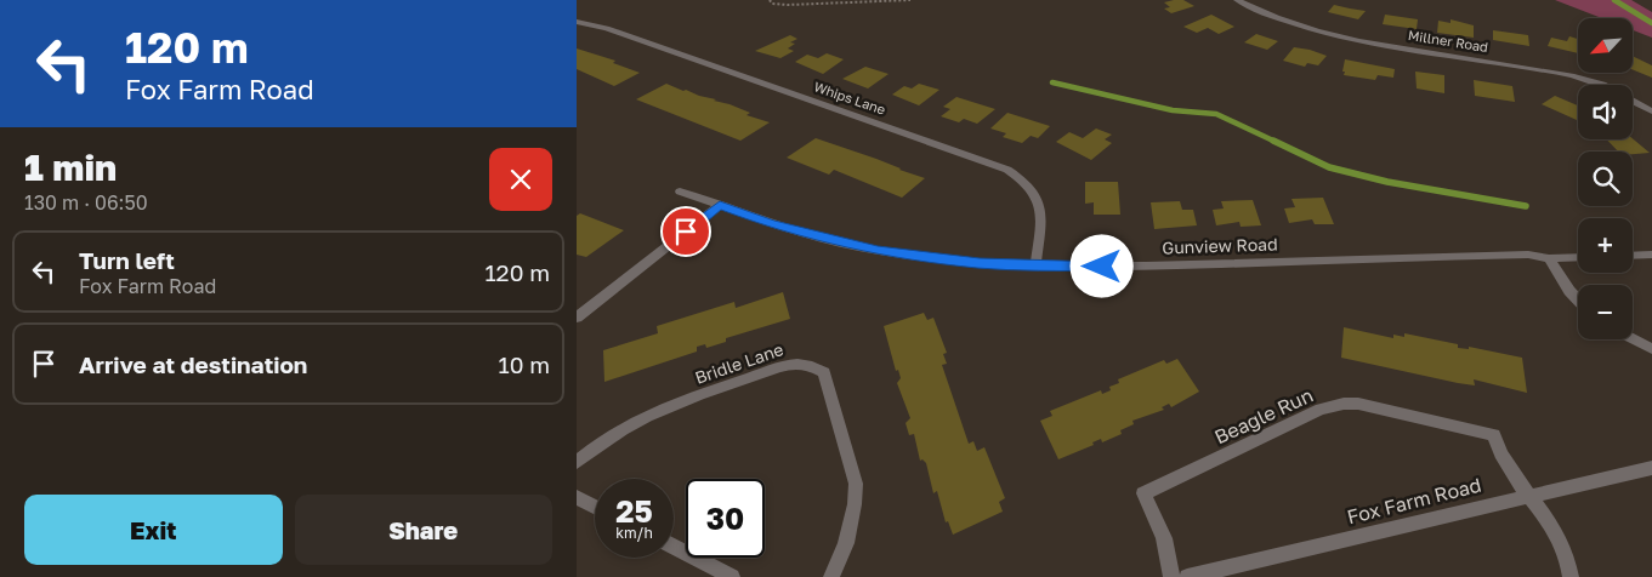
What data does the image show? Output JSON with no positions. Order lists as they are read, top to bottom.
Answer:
{
  "streets": {
    "street": [
      "Millner Road",
      "Whips Lane",
      "Gunview Road",
      "Bridle Lane",
      "Beagle Run",
      "Fox Farm Road"
    ]
  },
  "crossings": [
    ["Whips Lane", "Gunview Road"],
    ["Beagle Run", "Fox Farm Road"]
  ],
  "north": "bottom left",
  "page": {
    "turn": ["120 m", "Fox Farm Road"],
    "map_buttons": ["+", "−"],
    "heading": ["1 min", "130 m · 06:50"],
    "list": [
      {
        "name": "Turn left",
        "note": "Fox Farm Road",
        "value": "120 m"
      },
      {
        "name": "Arrive at destination",
        "value": "10 m"
      }
    ],
    "speed": "25 km/h",
    "limit": "30",
    "buttons": ["Exit", "Share"]
  }
}
